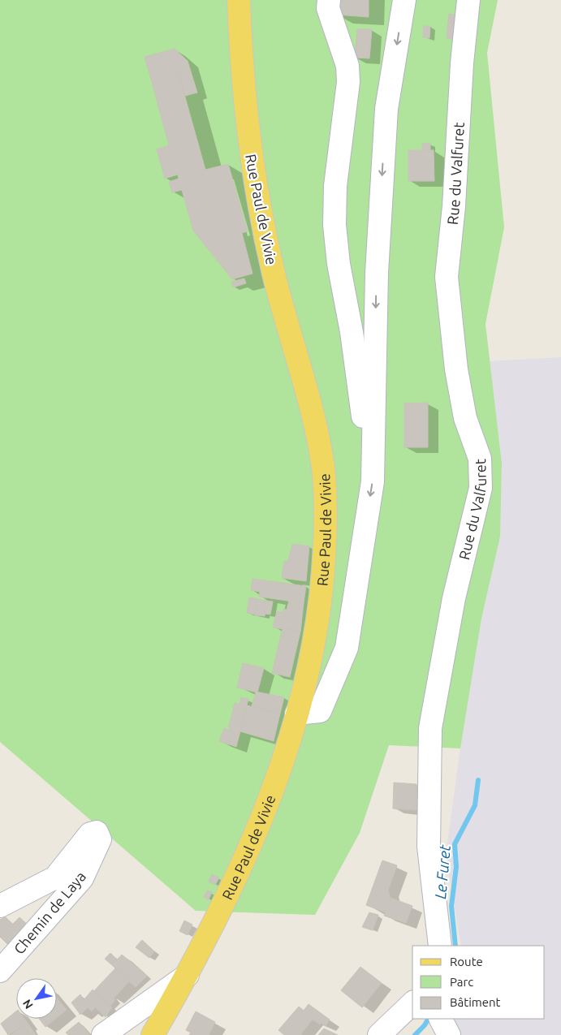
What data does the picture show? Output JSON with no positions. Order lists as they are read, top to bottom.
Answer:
{
  "streets": {
    "main road": ["Rue Paul de Vivie"],
    "street": ["Rue du Valfuret", "Chemin de Laya"]
  },
  "water": ["Le Furet"],
  "legend": ["Route", "Parc", "Bâtiment"],
  "north": "bottom left"
}
